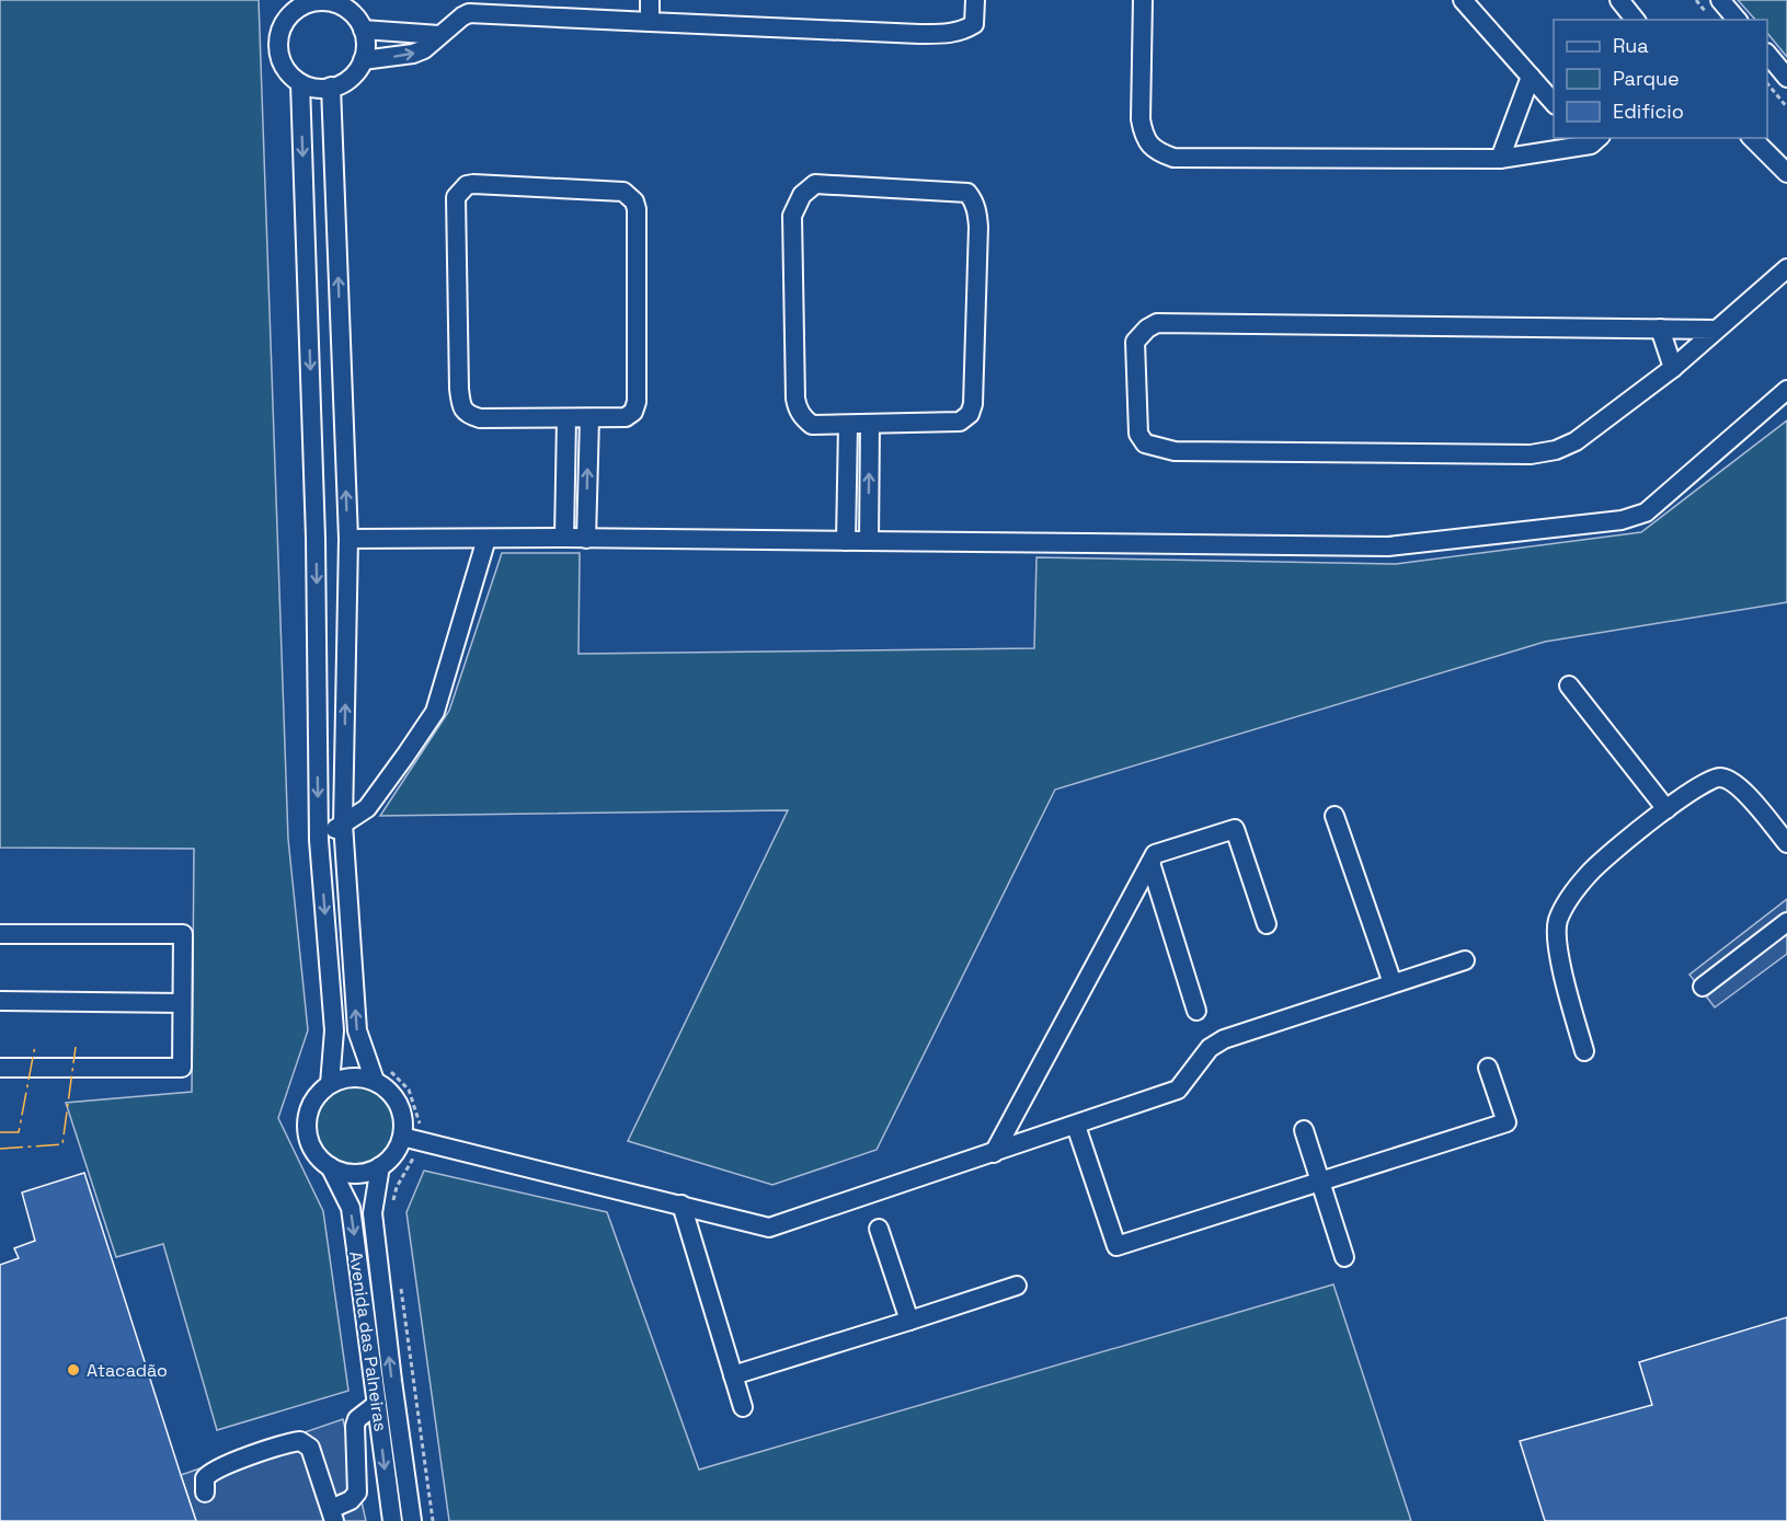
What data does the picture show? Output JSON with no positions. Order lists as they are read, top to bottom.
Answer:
{
  "streets": {
    "street": ["Avenida das Palneiras"]
  },
  "places": ["Atacadão"],
  "legend": ["Rua", "Parque", "Edifício"]
}
